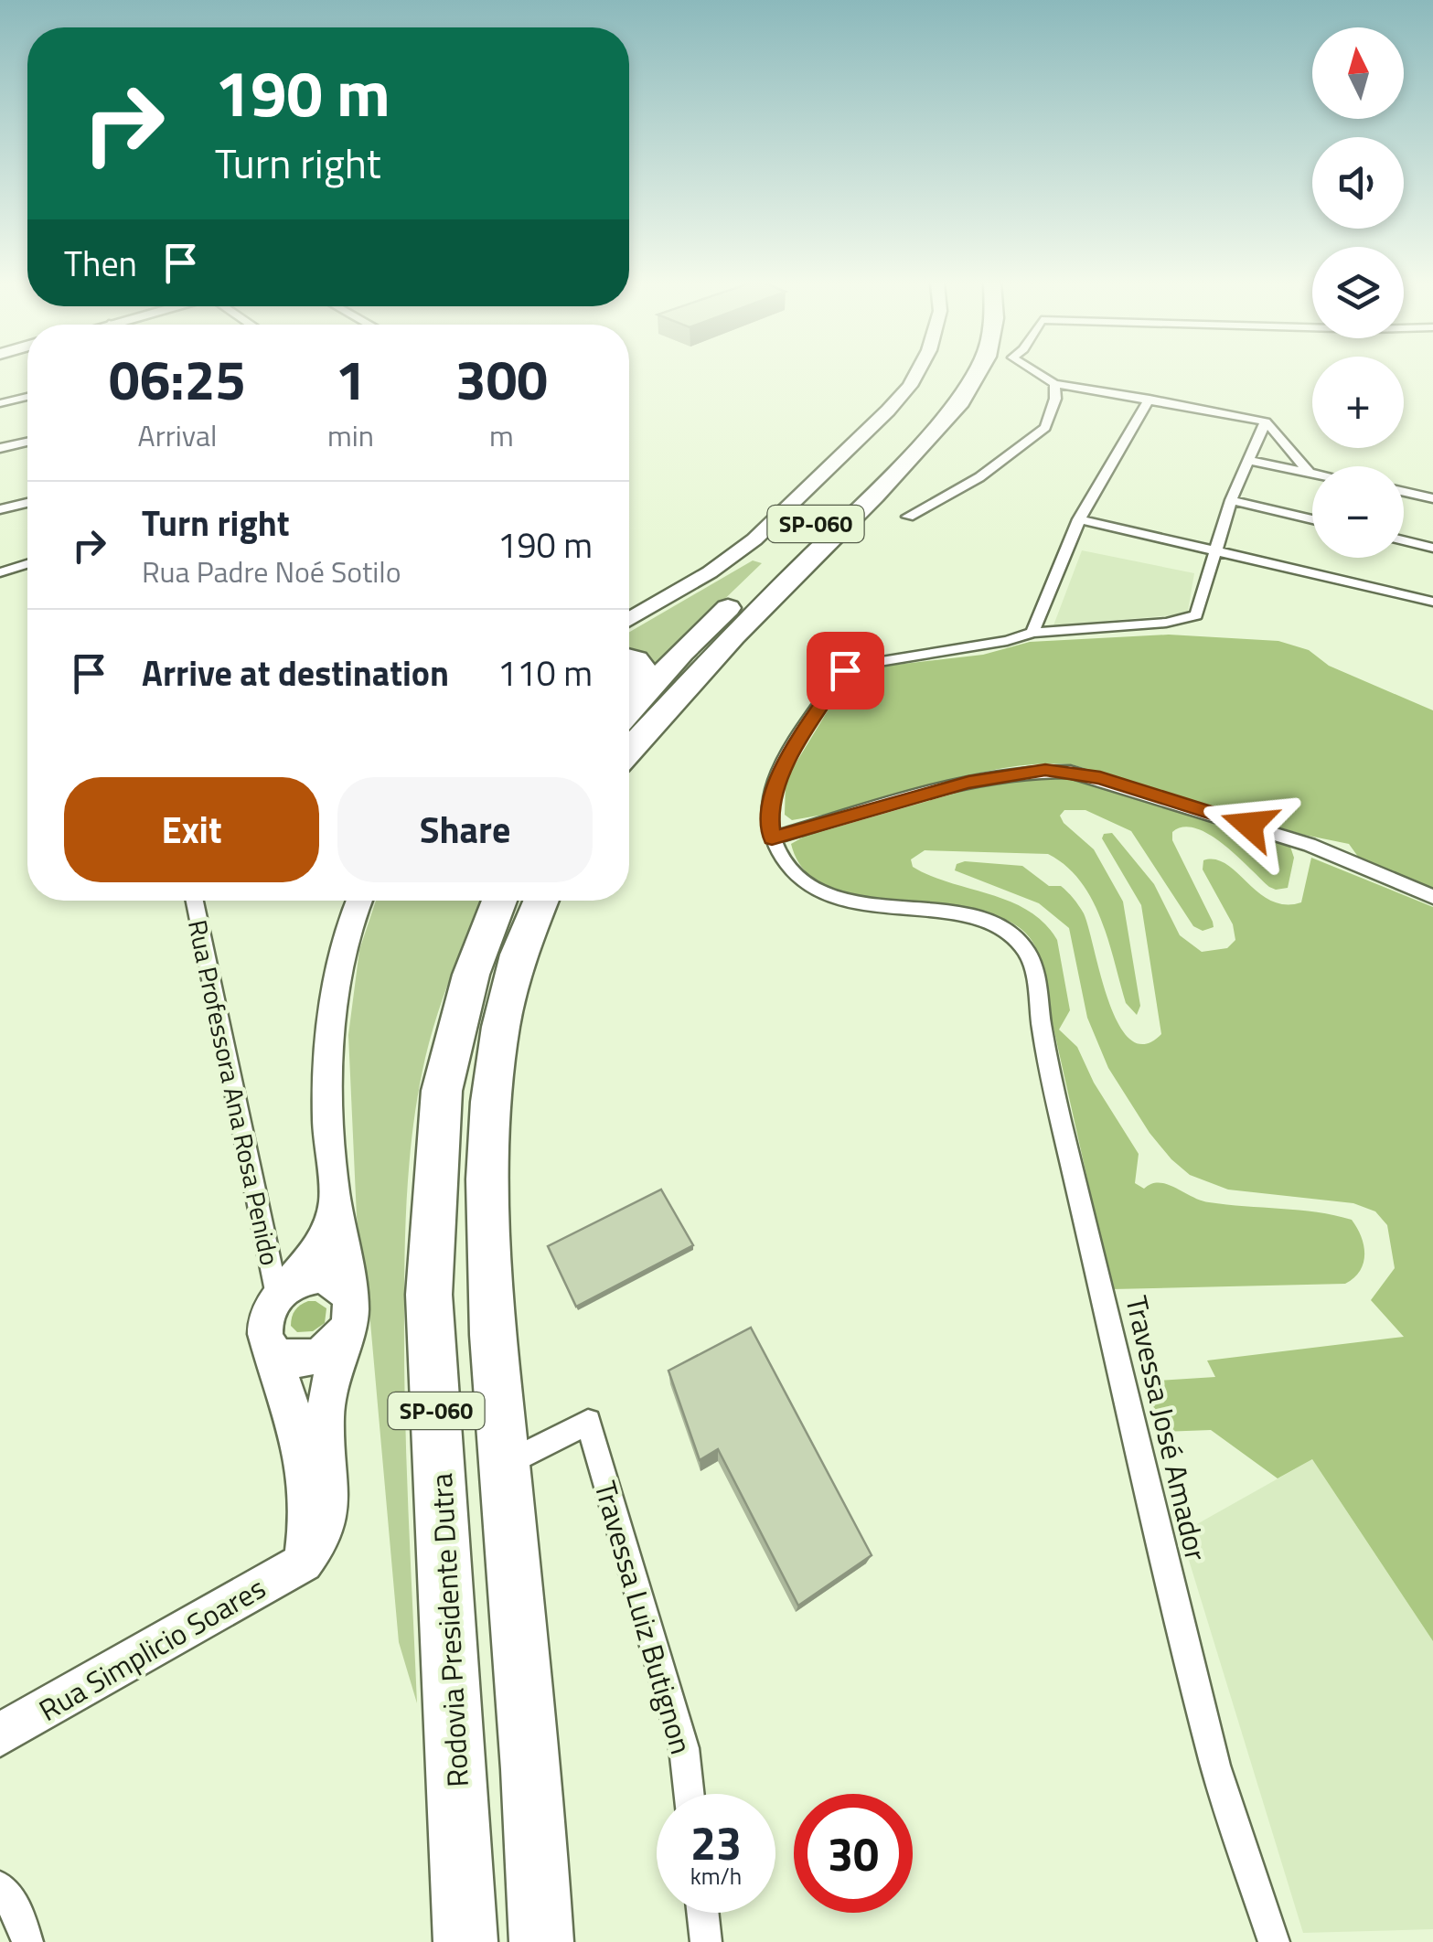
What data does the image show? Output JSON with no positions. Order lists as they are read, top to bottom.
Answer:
{
  "streets": {
    "highway": ["SP-060", "Rodovia Presidente Dutra"],
    "street": [
      "Rua Professora Ana Rosa Penido",
      "Travessa José Amador",
      "Travessa Luiz Butignon",
      "Rua Simplicio Soares"
    ]
  },
  "crossings": [
    ["SP-060", "Travessa Luiz Butignon"]
  ],
  "north": "top",
  "page": {
    "map_buttons": ["+", "−"],
    "turn": ["190 m", "Turn right"],
    "then": "Then",
    "eta": [
      "06:25",
      "Arrival",
      "1",
      "min",
      "300",
      "m"
    ],
    "list": [
      {
        "name": "Turn right",
        "note": "Rua Padre Noé Sotilo",
        "value": "190 m"
      },
      {
        "name": "Arrive at destination",
        "value": "110 m"
      }
    ],
    "buttons": ["Exit", "Share"],
    "speed": "23 km/h",
    "limit": "30"
  }
}
